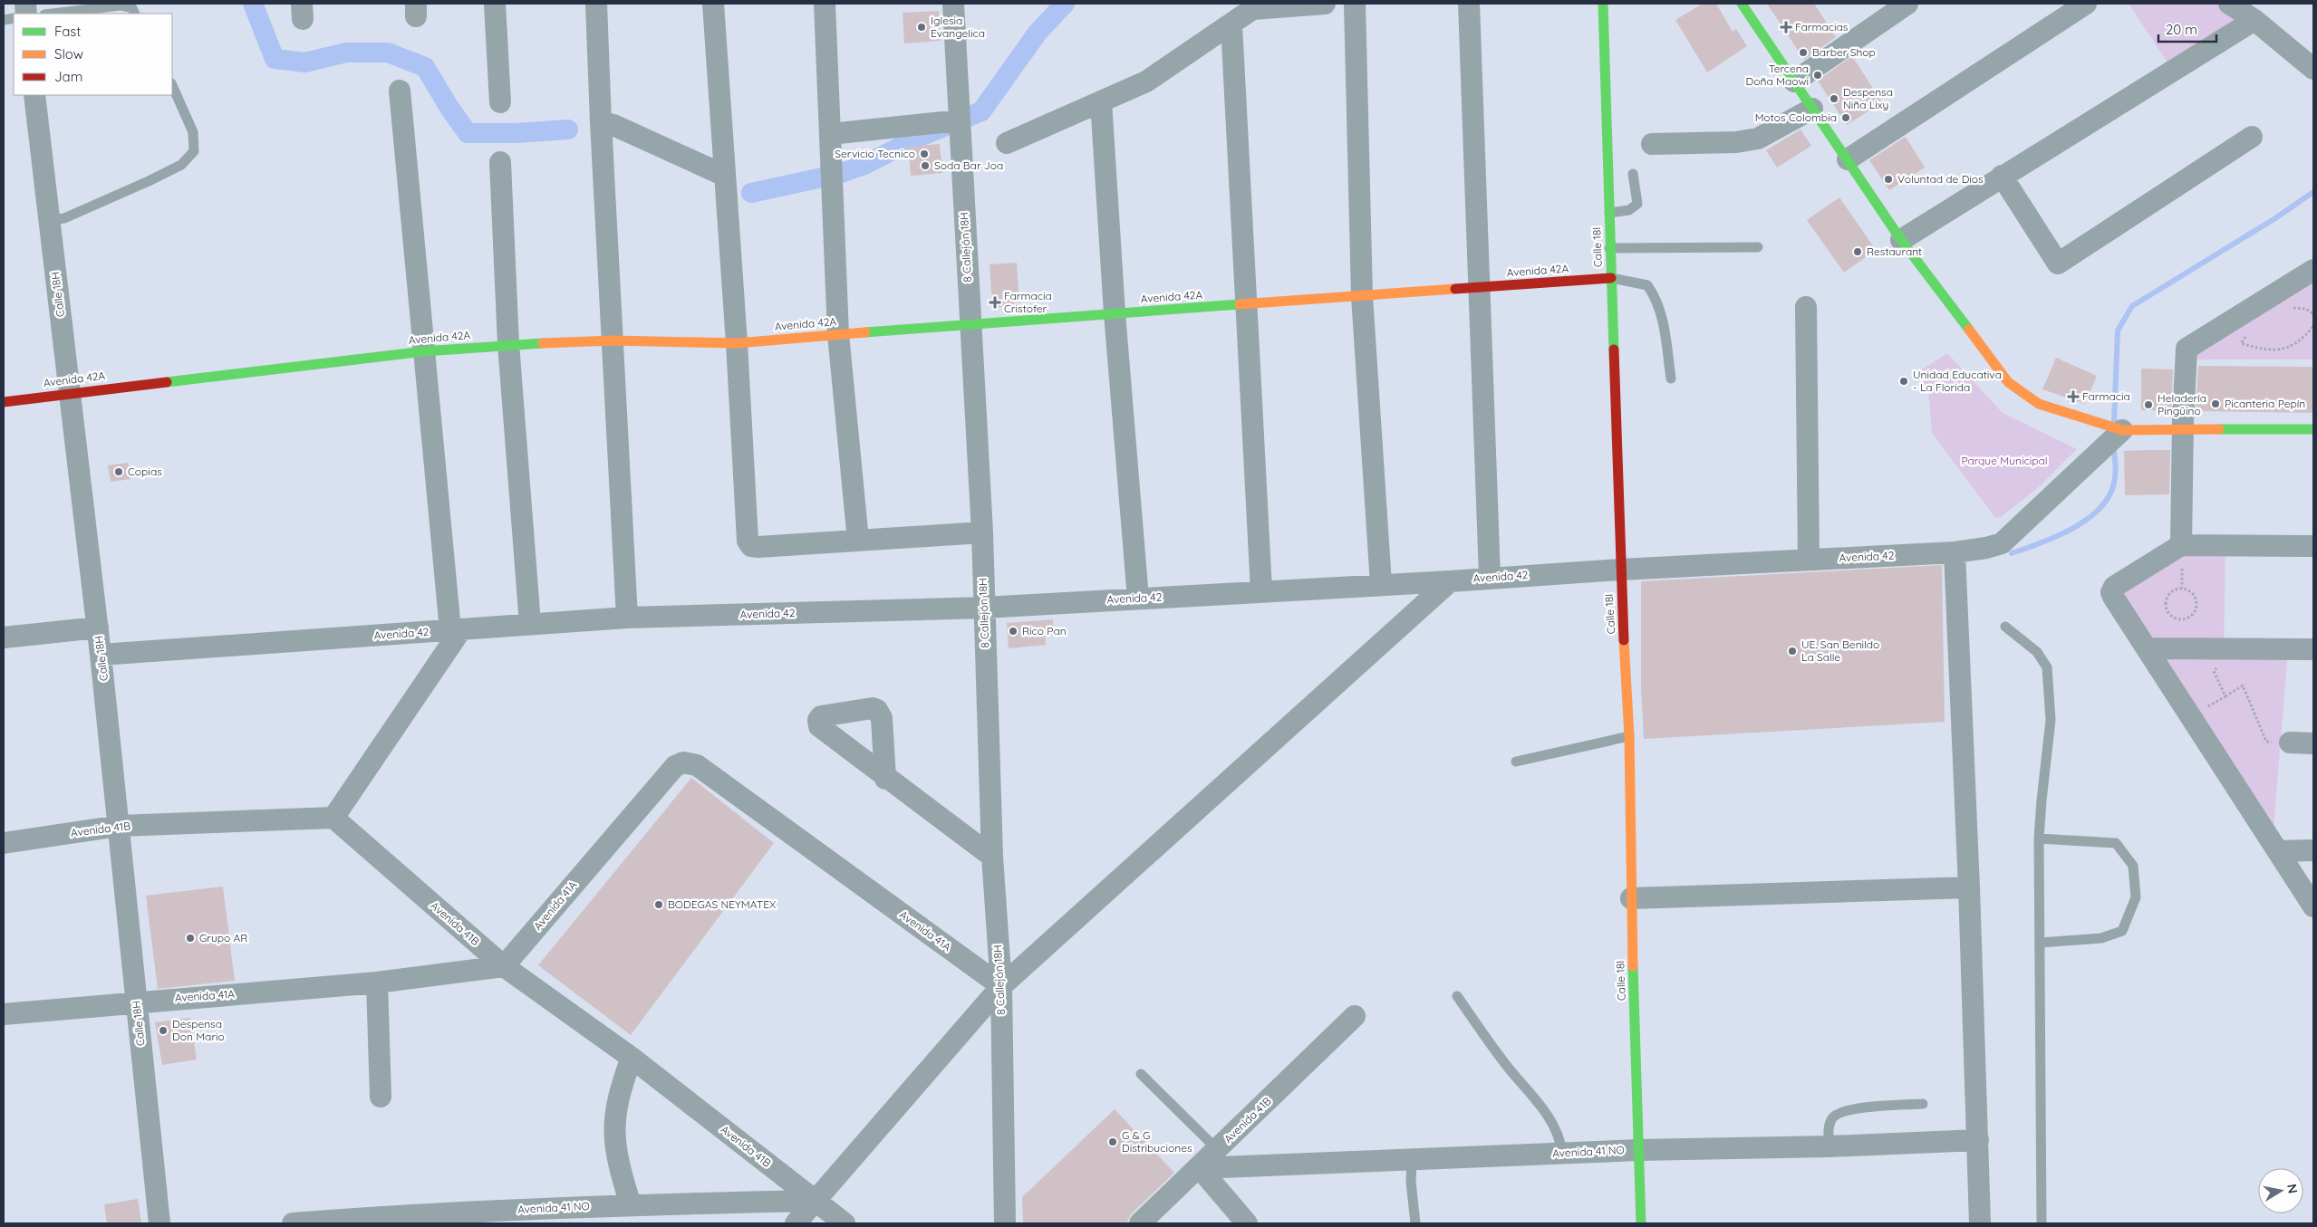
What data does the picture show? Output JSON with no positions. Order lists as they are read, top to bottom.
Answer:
{
  "streets": {
    "street": [
      "8 Callejón 18H",
      "Calle 18I",
      "Avenida 42A",
      "Calle 18H",
      "Avenida 42",
      "Avenida 41B",
      "Avenida 41A",
      "Avenida 41 NO"
    ]
  },
  "crossings": [
    ["8 Callejón 18H", "Avenida 42A"],
    ["8 Callejón 18H", "Avenida 42"],
    ["8 Callejón 18H", "Avenida 41A"],
    ["Calle 18I", "Avenida 42A"],
    ["Calle 18I", "Avenida 42"],
    ["Calle 18I", "Avenida 41 NO"],
    ["Avenida 42A", "Calle 18H"],
    ["Calle 18H", "Avenida 42"],
    ["Calle 18H", "Avenida 41B"],
    ["Calle 18H", "Avenida 41A"],
    ["Avenida 41B", "Avenida 41A"],
    ["Avenida 41B", "Avenida 41 NO"]
  ],
  "parks": ["Parque Municipal"],
  "places": {
    "other": [
      "Iglesia Evangelica",
      "Barber Shop",
      "Tercena Doña Maowi",
      "Despensa Niña Lixy",
      "Motos Colombia",
      "Servicio Tecnico",
      "Soda Bar Joa",
      "Voluntad de Dios",
      "Restaurant",
      "Unidad Educativa - La Florida",
      "Picanteria Pepín",
      "Heladería Pingüino",
      "Copias",
      "Rico Pan",
      "UE. San Benildo La Salle",
      "BODEGAS NEYMATEX",
      "Grupo AR",
      "Despensa Don Mario",
      "G & G Distribuciones"
    ],
    "health": ["Farmacias", "Farmacia Cristofer", "Farmacia"]
  },
  "legend": ["Fast", "Slow", "Jam"],
  "scale_bar": "20 m",
  "north": "right"
}
